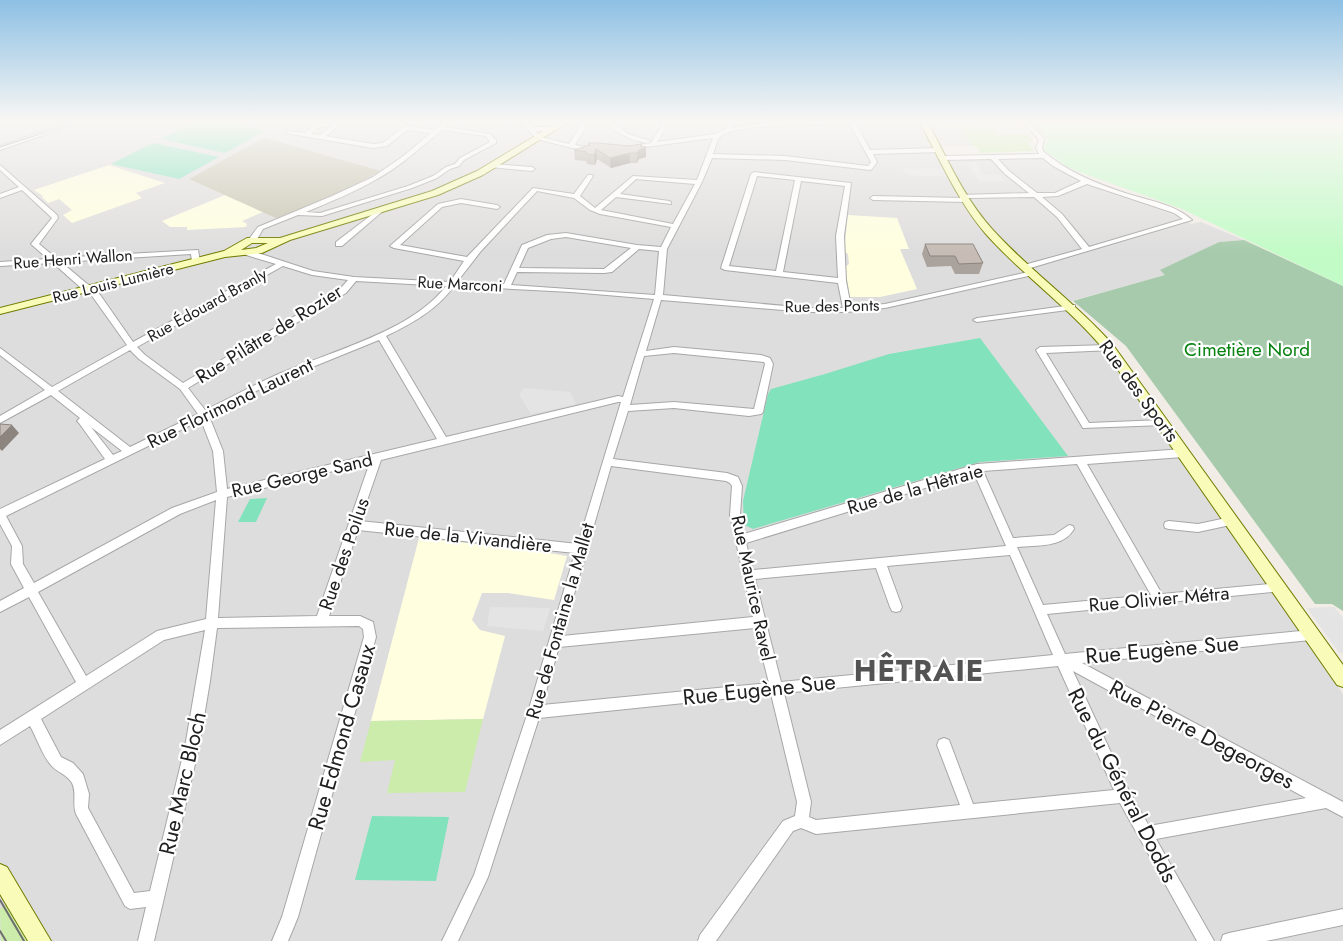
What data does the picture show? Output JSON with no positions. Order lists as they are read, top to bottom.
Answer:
{
  "streets": {
    "main road": ["Rue Louis Lumière"],
    "street": [
      "Rue Henri Wallon",
      "Rue Marconi",
      "Rue Édouard Branly",
      "Rue des Ponts",
      "Rue Pilâtre de Rozier",
      "Rue des Sports",
      "Rue Florimond Laurent",
      "Rue George Sand",
      "Rue de la Hêtraie",
      "Rue de la Vivandière",
      "Rue des Poilus",
      "Rue Maurice Ravel",
      "Rue Olivier Métra",
      "Rue de Fontaine la Mallet",
      "Rue Eugène Sue",
      "Rue Pierre Degeorges",
      "Rue Edmond Casaux",
      "Rue Marc Bloch",
      "Rue du Général Dodds"
    ]
  },
  "crossings": [
    ["Rue Henri Wallon", "Rue Louis Lumière"],
    ["Rue Henri Wallon", "Rue Marc Bloch"],
    ["Rue Louis Lumière", "Rue Marc Bloch"],
    ["Rue Marconi", "Rue Édouard Branly"],
    ["Rue Marconi", "Rue des Ponts"],
    ["Rue Marconi", "Rue Pilâtre de Rozier"],
    ["Rue Marconi", "Rue Florimond Laurent"],
    ["Rue Marconi", "Rue de Fontaine la Mallet"],
    ["Rue Édouard Branly", "Rue Marc Bloch"],
    ["Rue des Ponts", "Rue des Sports"],
    ["Rue des Ponts", "Rue de Fontaine la Mallet"],
    ["Rue Pilâtre de Rozier", "Rue Marc Bloch"],
    ["Rue des Sports", "Rue de la Hêtraie"],
    ["Rue des Sports", "Rue Olivier Métra"],
    ["Rue des Sports", "Rue Eugène Sue"],
    ["Rue Florimond Laurent", "Rue Marc Bloch"],
    ["Rue George Sand", "Rue des Poilus"],
    ["Rue George Sand", "Rue de Fontaine la Mallet"],
    ["Rue George Sand", "Rue Marc Bloch"],
    ["Rue de la Hêtraie", "Rue Maurice Ravel"],
    ["Rue de la Hêtraie", "Rue du Général Dodds"],
    ["Rue de la Vivandière", "Rue des Poilus"],
    ["Rue de la Vivandière", "Rue de Fontaine la Mallet"],
    ["Rue des Poilus", "Rue Edmond Casaux"],
    ["Rue Maurice Ravel", "Rue de Fontaine la Mallet"],
    ["Rue Maurice Ravel", "Rue Eugène Sue"],
    ["Rue Olivier Métra", "Rue du Général Dodds"],
    ["Rue de Fontaine la Mallet", "Rue Eugène Sue"],
    ["Rue Eugène Sue", "Rue Pierre Degeorges"],
    ["Rue Eugène Sue", "Rue du Général Dodds"],
    ["Rue Pierre Degeorges", "Rue du Général Dodds"],
    ["Rue Edmond Casaux", "Rue Marc Bloch"]
  ],
  "districts": ["HÊTRAIE"],
  "parks": ["Cimetière Nord"]
}
